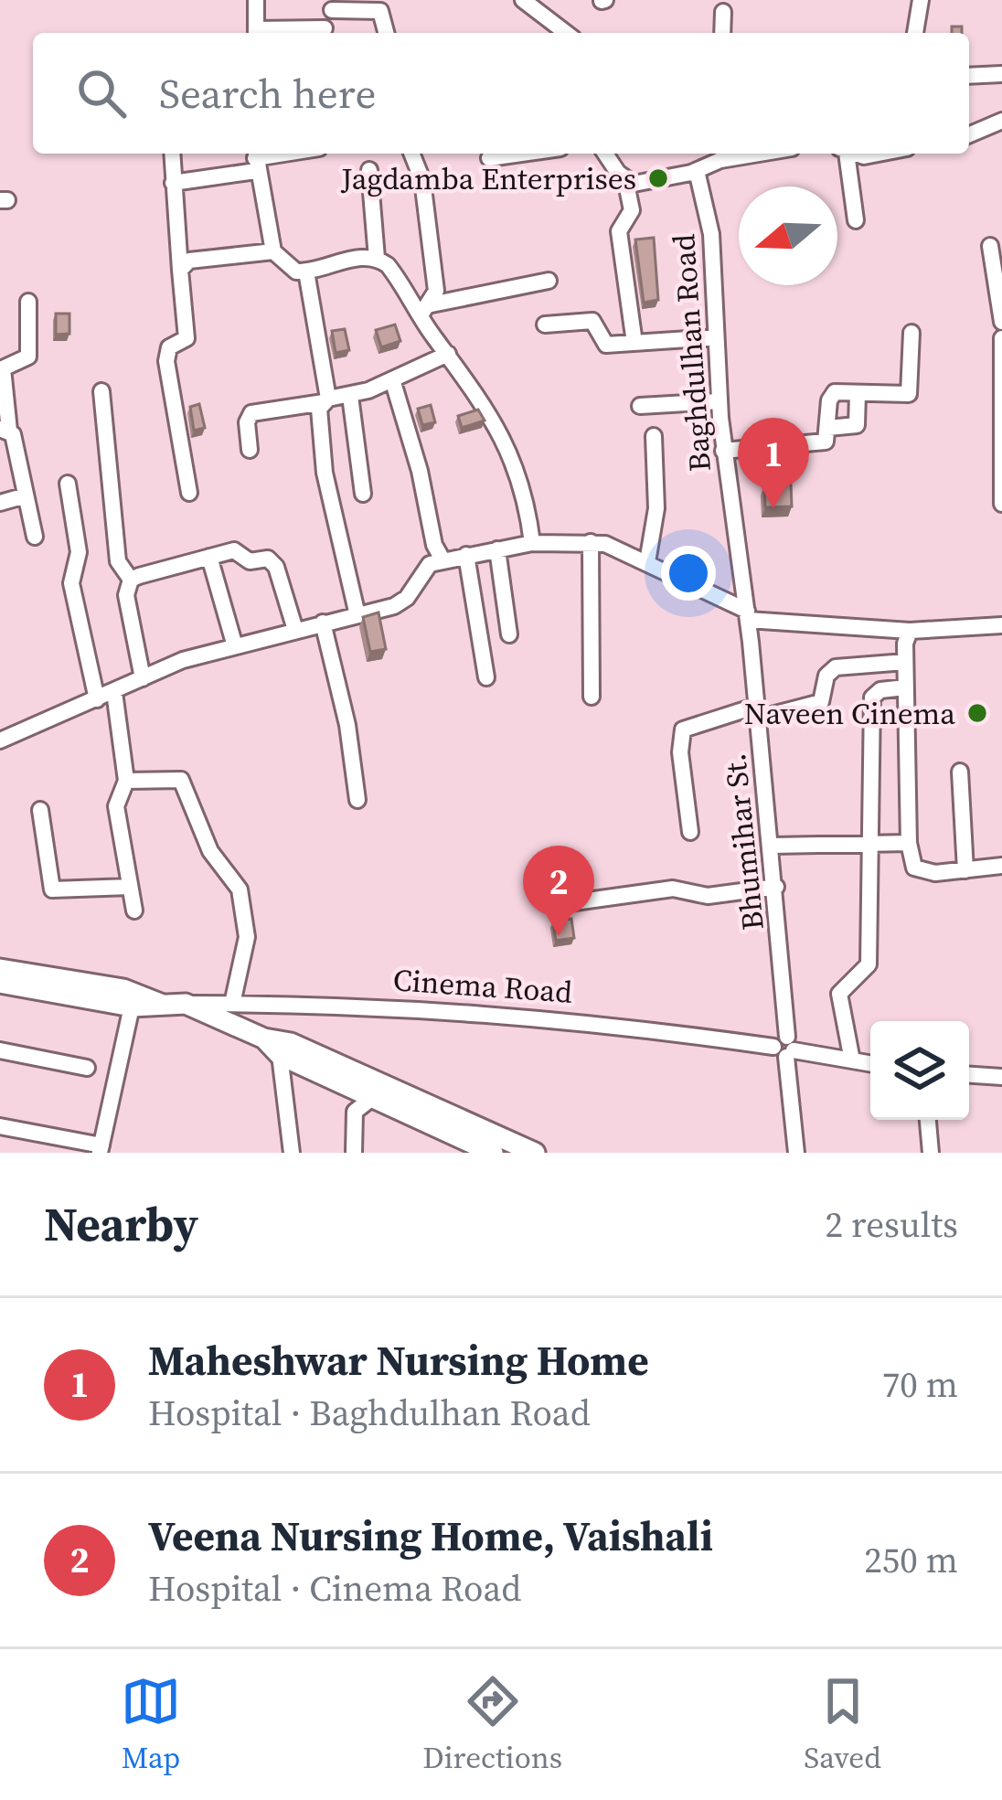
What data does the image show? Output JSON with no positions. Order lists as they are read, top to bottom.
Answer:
{
  "streets": {
    "street": ["Baghdulhan Road", "Bhumihar St.", "Cinema Road"]
  },
  "crossings": [
    ["Baghdulhan Road", "Bhumihar St."],
    ["Bhumihar St.", "Cinema Road"]
  ],
  "places": ["Jagdamba Enterprises", "Naveen Cinema"],
  "north": "left",
  "page": {
    "search": "Search here",
    "pins": ["1", "2"],
    "heading": ["Nearby", "2 results"],
    "list": [
      {
        "mark": "1",
        "name": "Maheshwar Nursing Home",
        "note": "Hospital · Baghdulhan Road",
        "value": "70 m"
      },
      {
        "mark": "2",
        "name": "Veena Nursing Home, Vaishali",
        "note": "Hospital · Cinema Road",
        "value": "250 m"
      }
    ],
    "nav": ["Map", "Directions", "Saved"]
  }
}
